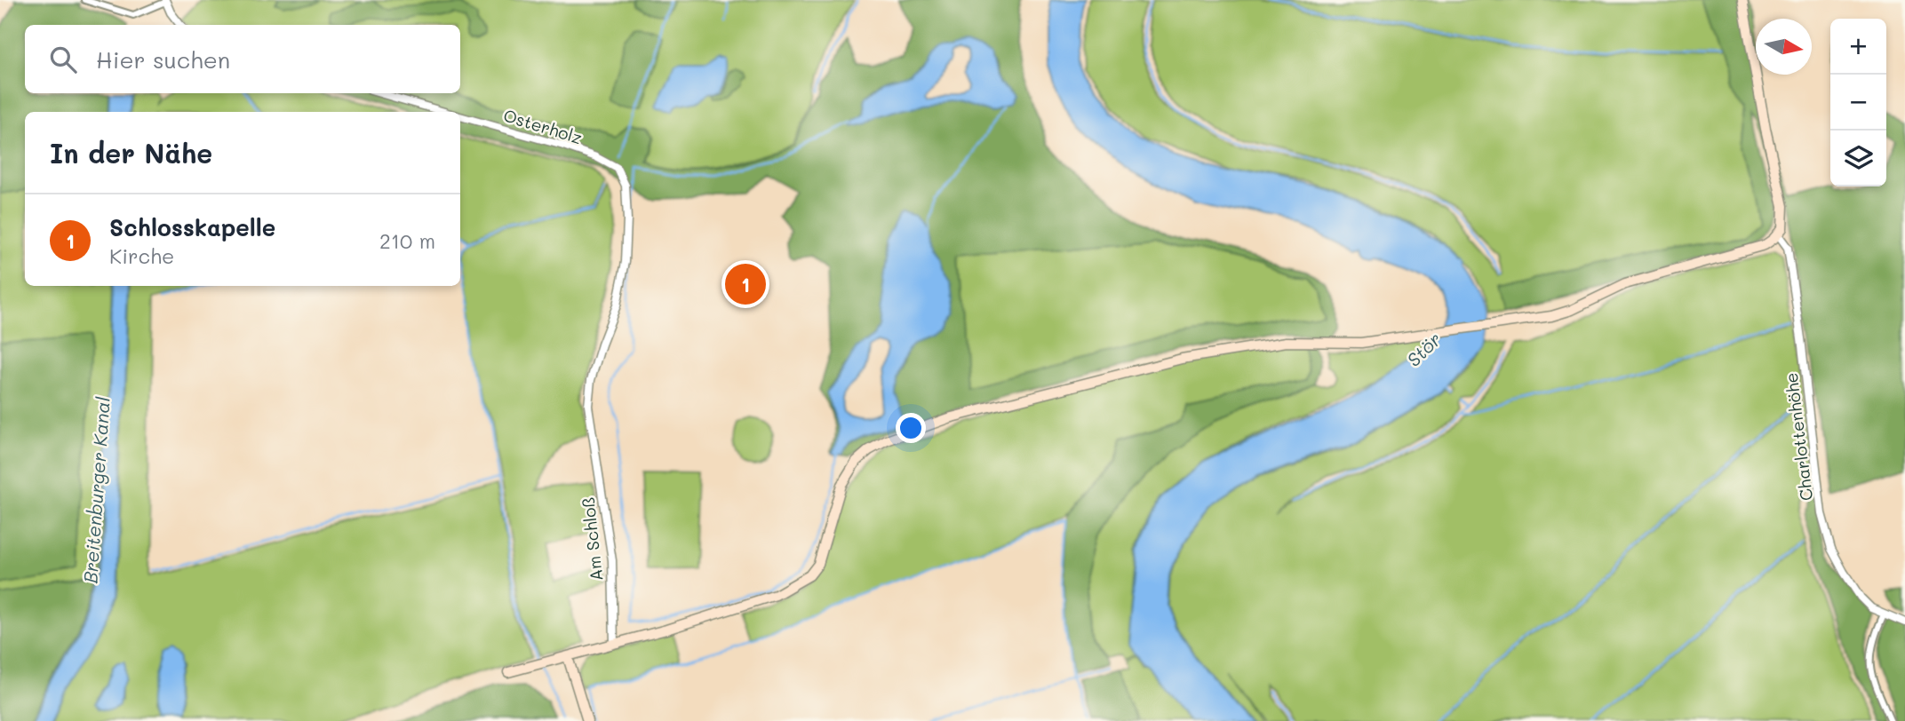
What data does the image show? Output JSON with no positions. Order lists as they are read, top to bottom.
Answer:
{
  "streets": {
    "street": ["Osterholz", "Charlottenhöhe", "Am Schloß"]
  },
  "crossings": [
    ["Osterholz", "Am Schloß"]
  ],
  "water": ["Stör", "Breitenburger Kanal"],
  "north": "right",
  "page": {
    "map_buttons": ["+", "−"],
    "search": "Hier suchen",
    "heading": "In der Nähe",
    "list": [
      {
        "mark": "1",
        "name": "Schlosskapelle",
        "note": "Kirche",
        "value": "210 m"
      }
    ],
    "pins": "1"
  }
}
